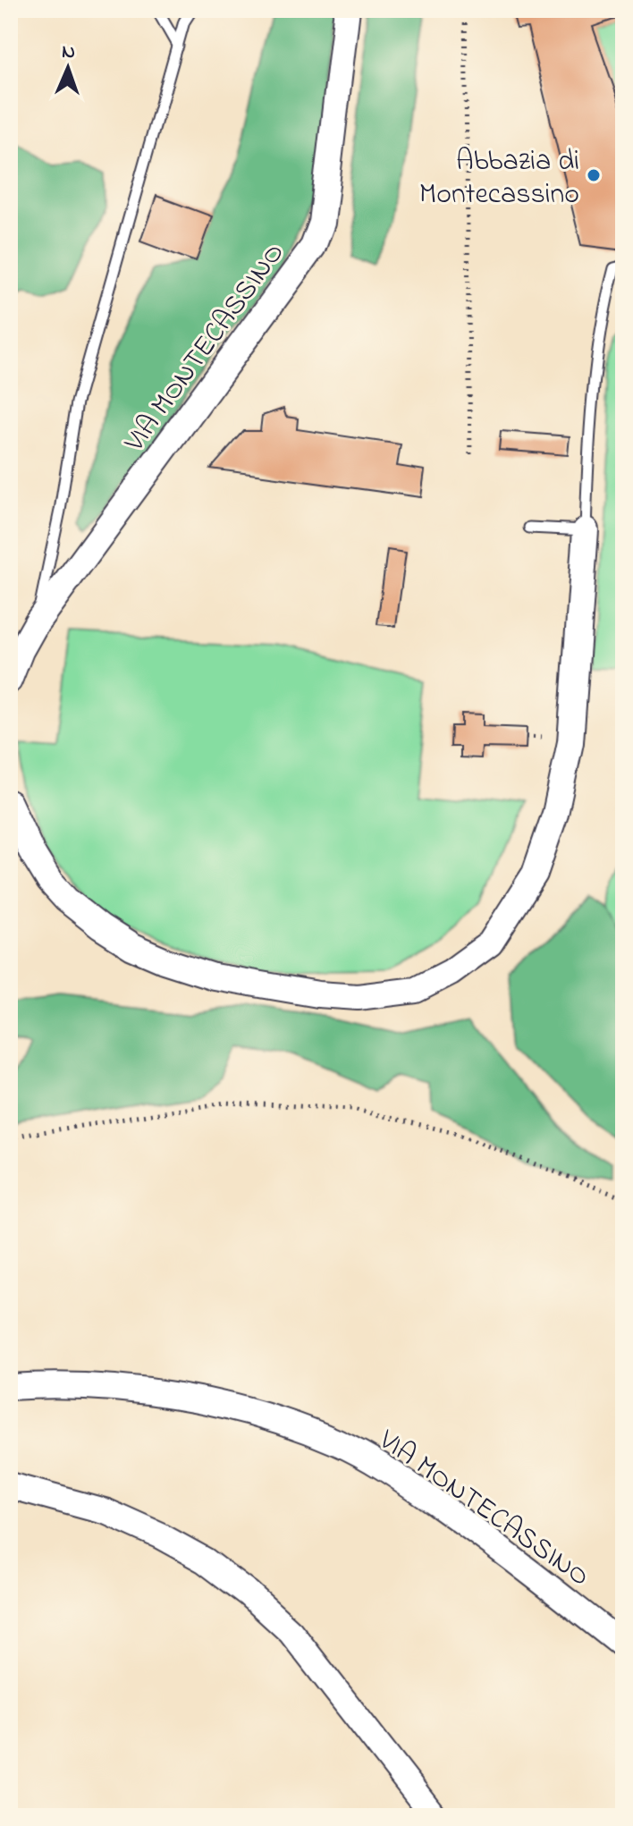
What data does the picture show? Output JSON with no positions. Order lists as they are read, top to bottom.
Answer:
{
  "streets": {
    "street": ["VIA MONTECASSINO"]
  },
  "places": ["Abbazia di Montecassino"],
  "north": "top"
}
